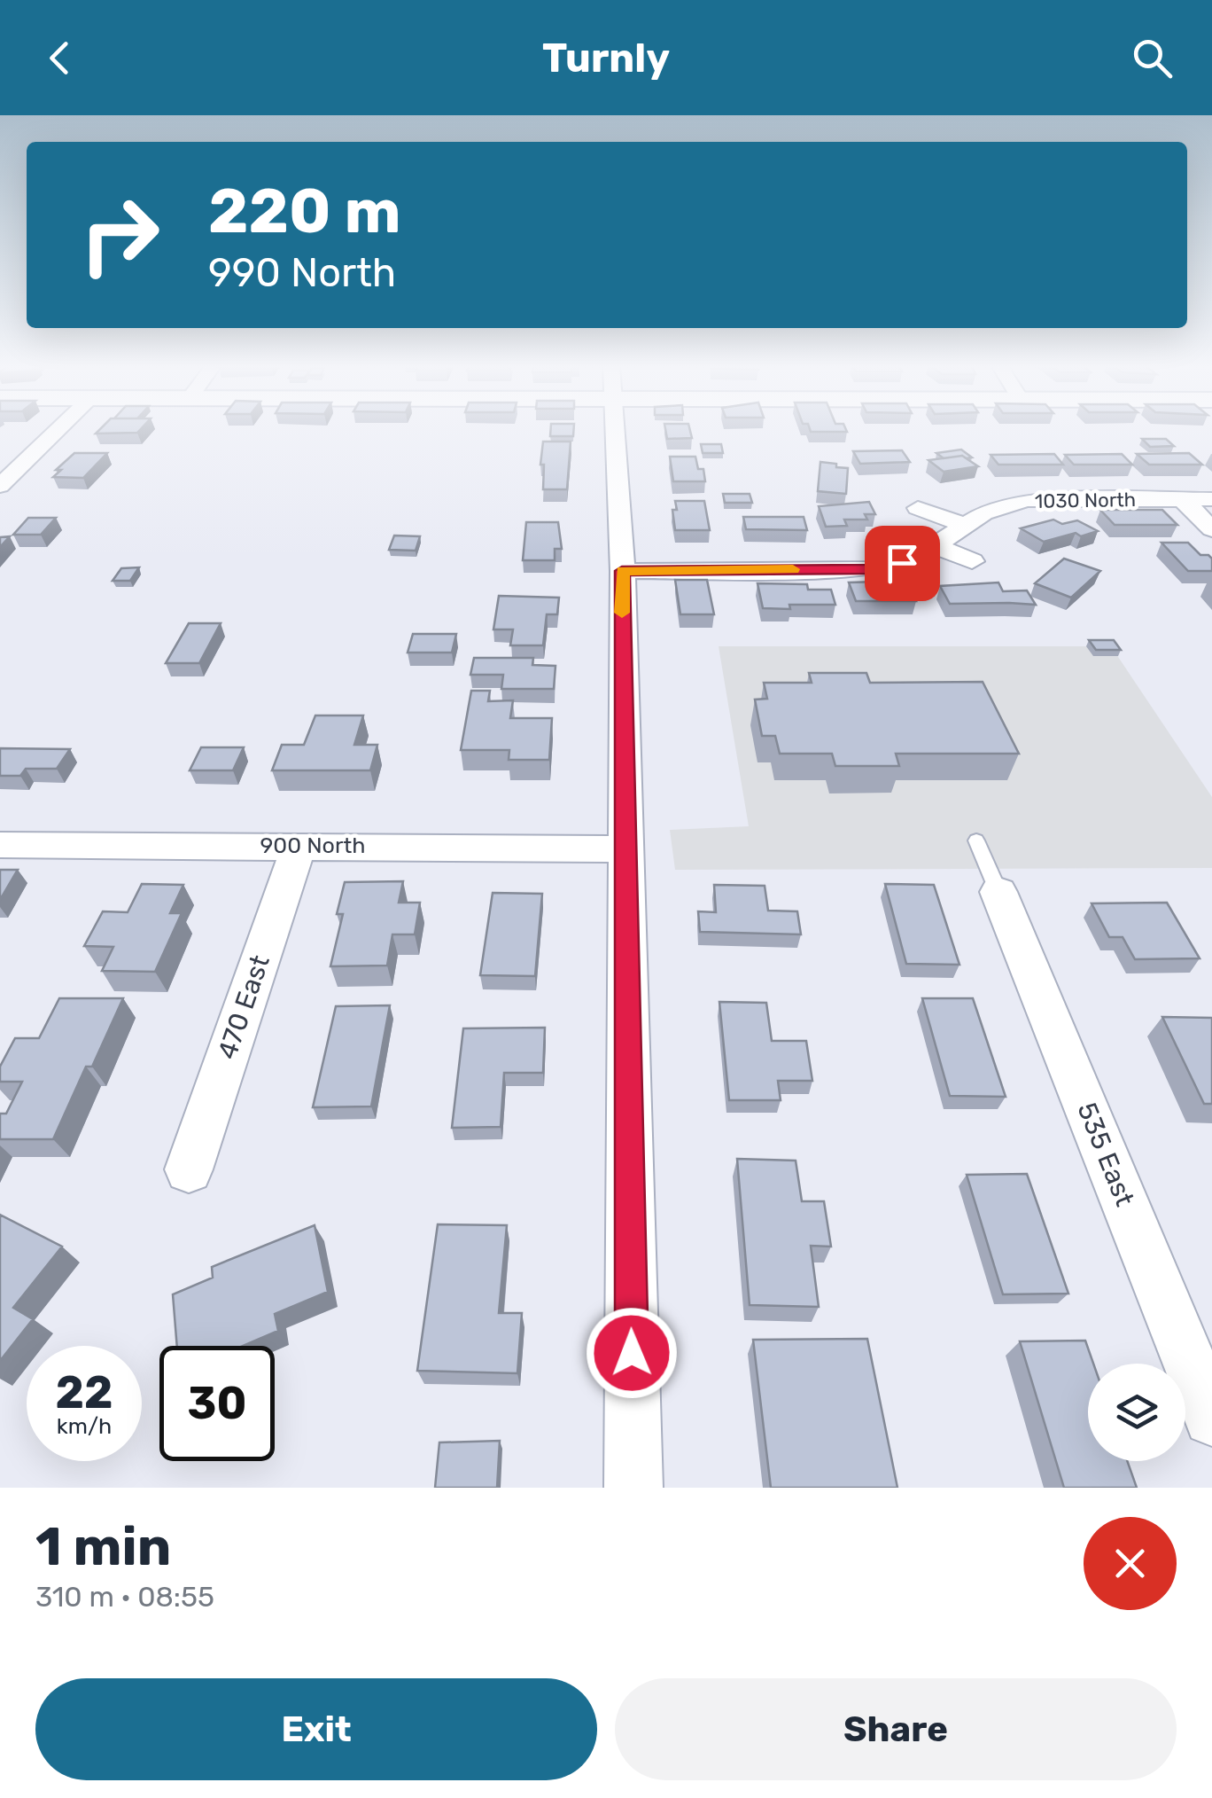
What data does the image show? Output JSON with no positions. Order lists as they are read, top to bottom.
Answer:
{
  "streets": {
    "street": [
      "1030 North",
      "900 North",
      "470 East",
      "535 East"
    ]
  },
  "crossings": [
    ["900 North", "470 East"]
  ],
  "page": {
    "header": "Turnly",
    "turn": ["220 m", "990 North"],
    "speed": "22 km/h",
    "limit": "30",
    "heading": ["1 min", "310 m · 08:55"],
    "buttons": ["Exit", "Share"]
  }
}
